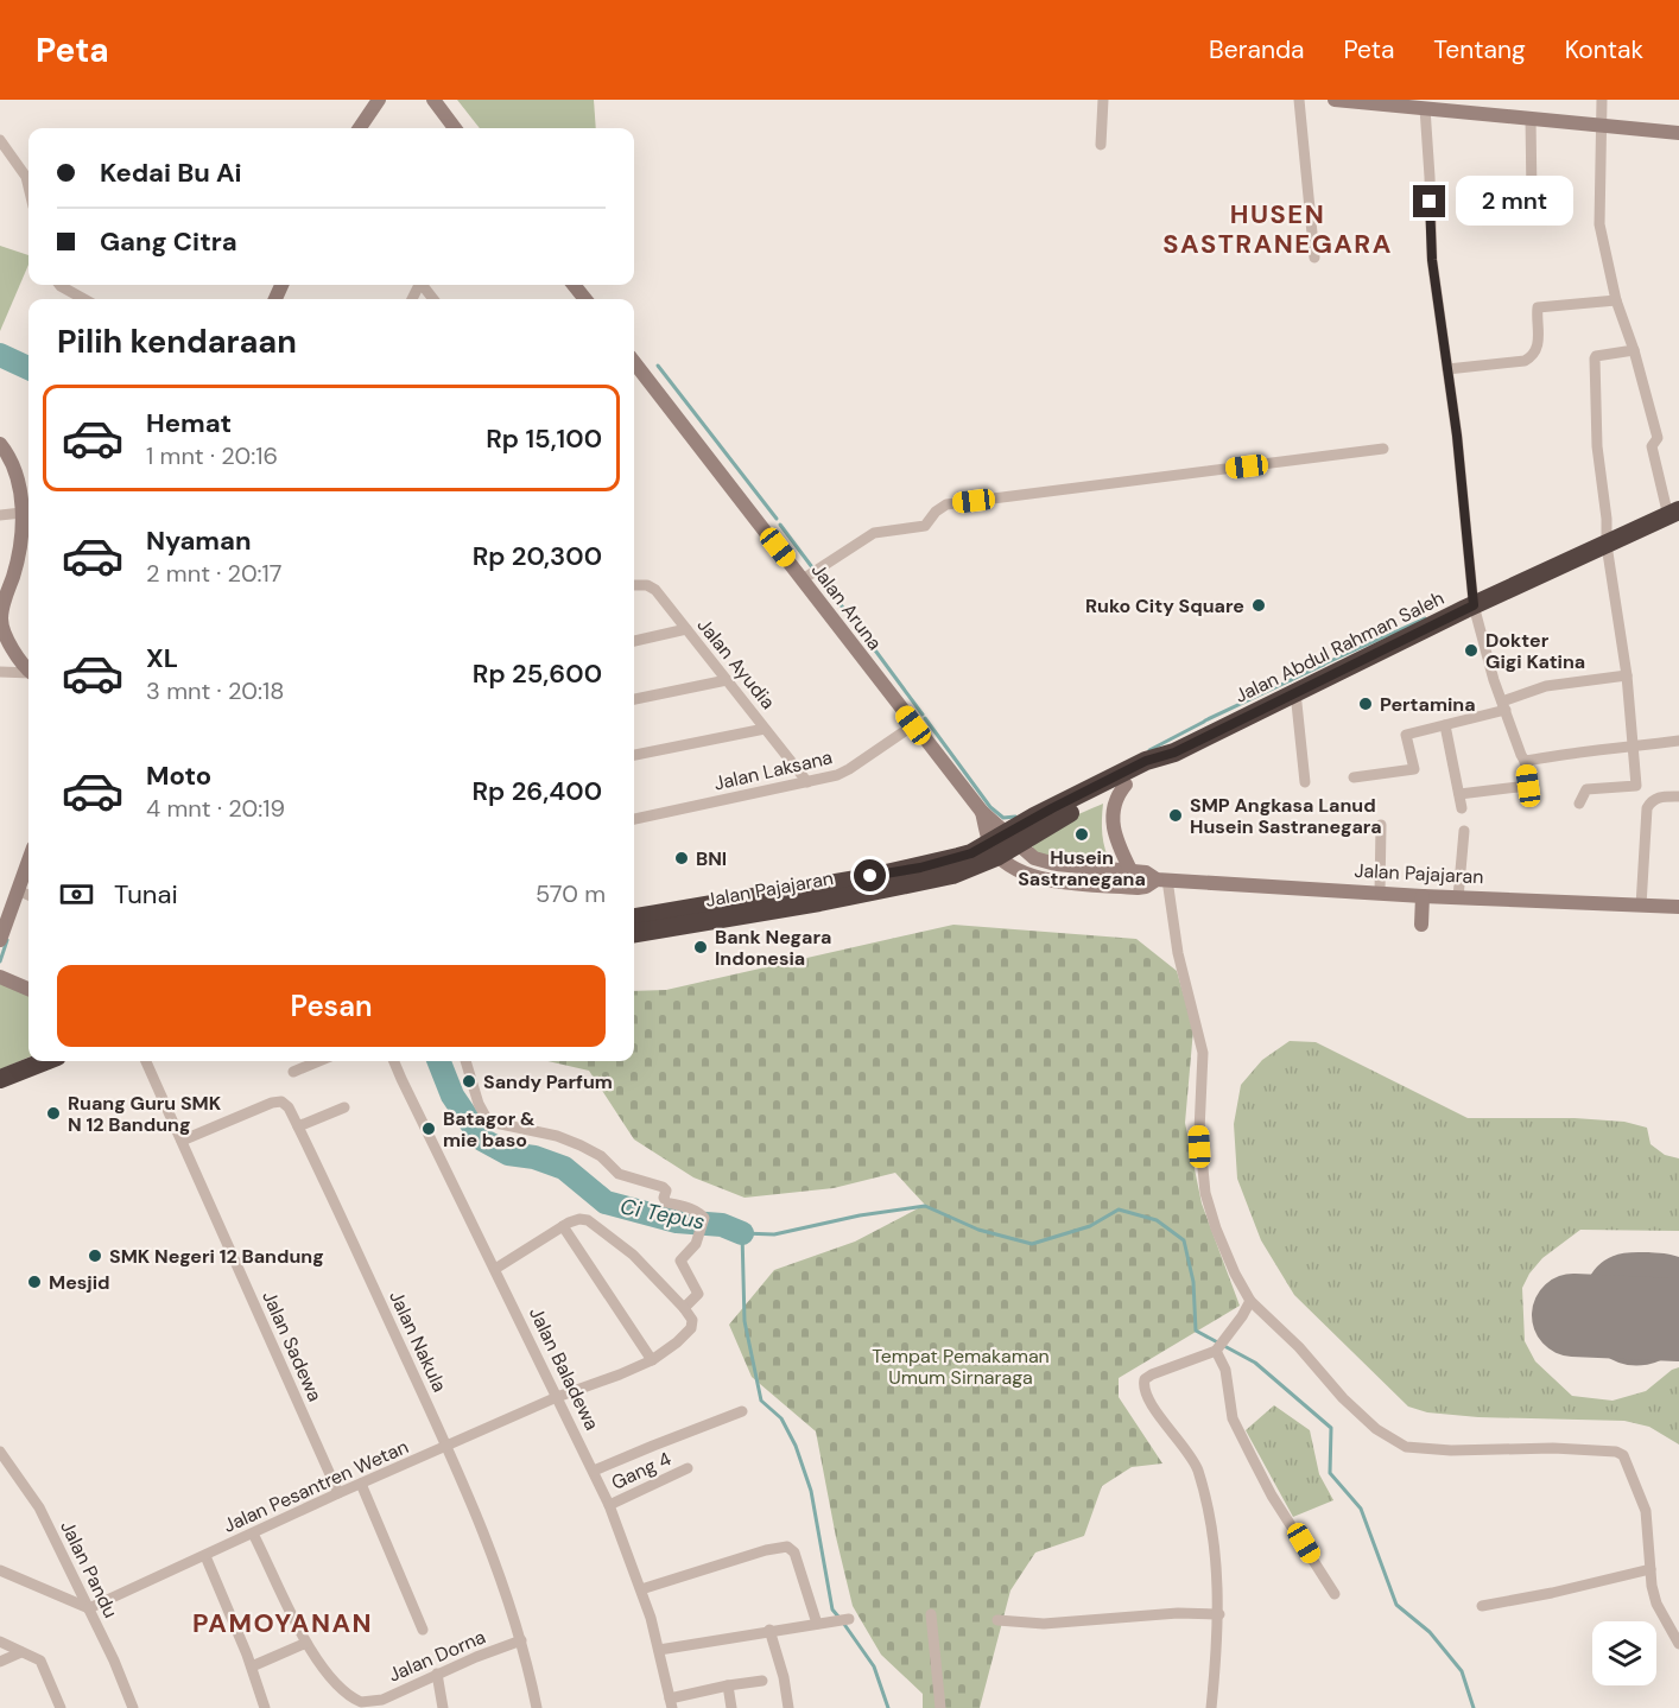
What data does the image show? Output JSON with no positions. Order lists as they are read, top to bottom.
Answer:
{
  "streets": {
    "highway": ["Jalan Abdul Rahman Saleh", "Jalan Pajajaran"],
    "street": [
      "Jalan Aruna",
      "Jalan Ayudia",
      "Jalan Laksana",
      "Jalan Nakula",
      "Jalan Sadewa",
      "Jalan Baladewa",
      "Gang 4",
      "Jalan Pesantren Wetan",
      "Jalan Pandu",
      "Jalan Dorna"
    ]
  },
  "crossings": [
    ["Jalan Aruna", "Jalan Abdul Rahman Saleh"],
    ["Jalan Aruna", "Jalan Laksana"],
    ["Jalan Aruna", "Jalan Pajajaran"],
    ["Jalan Abdul Rahman Saleh", "Jalan Pajajaran"],
    ["Jalan Ayudia", "Jalan Laksana"],
    ["Jalan Nakula", "Jalan Sadewa"],
    ["Jalan Nakula", "Jalan Pesantren Wetan"],
    ["Jalan Nakula", "Jalan Dorna"],
    ["Jalan Sadewa", "Jalan Pesantren Wetan"],
    ["Jalan Baladewa", "Gang 4"],
    ["Jalan Baladewa", "Jalan Pesantren Wetan"],
    ["Jalan Pesantren Wetan", "Jalan Pandu"]
  ],
  "districts": ["HUSEN SASTRANEGARA", "PAMOYANAN"],
  "water": ["Ci Tepus"],
  "parks": ["Tempat Pemakaman Umum Sirnaraga"],
  "places": [
    "Ruko City Square",
    "Dokter Gigi Katina",
    "Pertamina",
    "SMP Angkasa Lanud Husein Sastranegara",
    "Husein Sastranegana",
    "BNI",
    "Bank Negara Indonesia",
    "Sandy Parfum",
    "Ruang Guru SMK N 12 Bandung",
    "Batagor & mie baso",
    "SMK Negeri 12 Bandung",
    "Mesjid"
  ],
  "page": {
    "header": "Peta",
    "nav": [
      "Beranda",
      "Peta",
      "Tentang",
      "Kontak"
    ],
    "banner": ["Kedai Bu Ai", "Gang Citra"],
    "bubble": "2 mnt",
    "heading": "Pilih kendaraan",
    "list": [
      {
        "name": "Hemat",
        "note": "1 mnt · 20:16",
        "value": "Rp 15,100"
      },
      {
        "name": "Nyaman",
        "note": "2 mnt · 20:17",
        "value": "Rp 20,300"
      },
      {
        "name": "XL",
        "note": "3 mnt · 20:18",
        "value": "Rp 25,600"
      },
      {
        "name": "Moto",
        "note": "4 mnt · 20:19",
        "value": "Rp 26,400"
      }
    ],
    "pay": ["Tunai", "570 m"],
    "buttons": "Pesan"
  }
}
